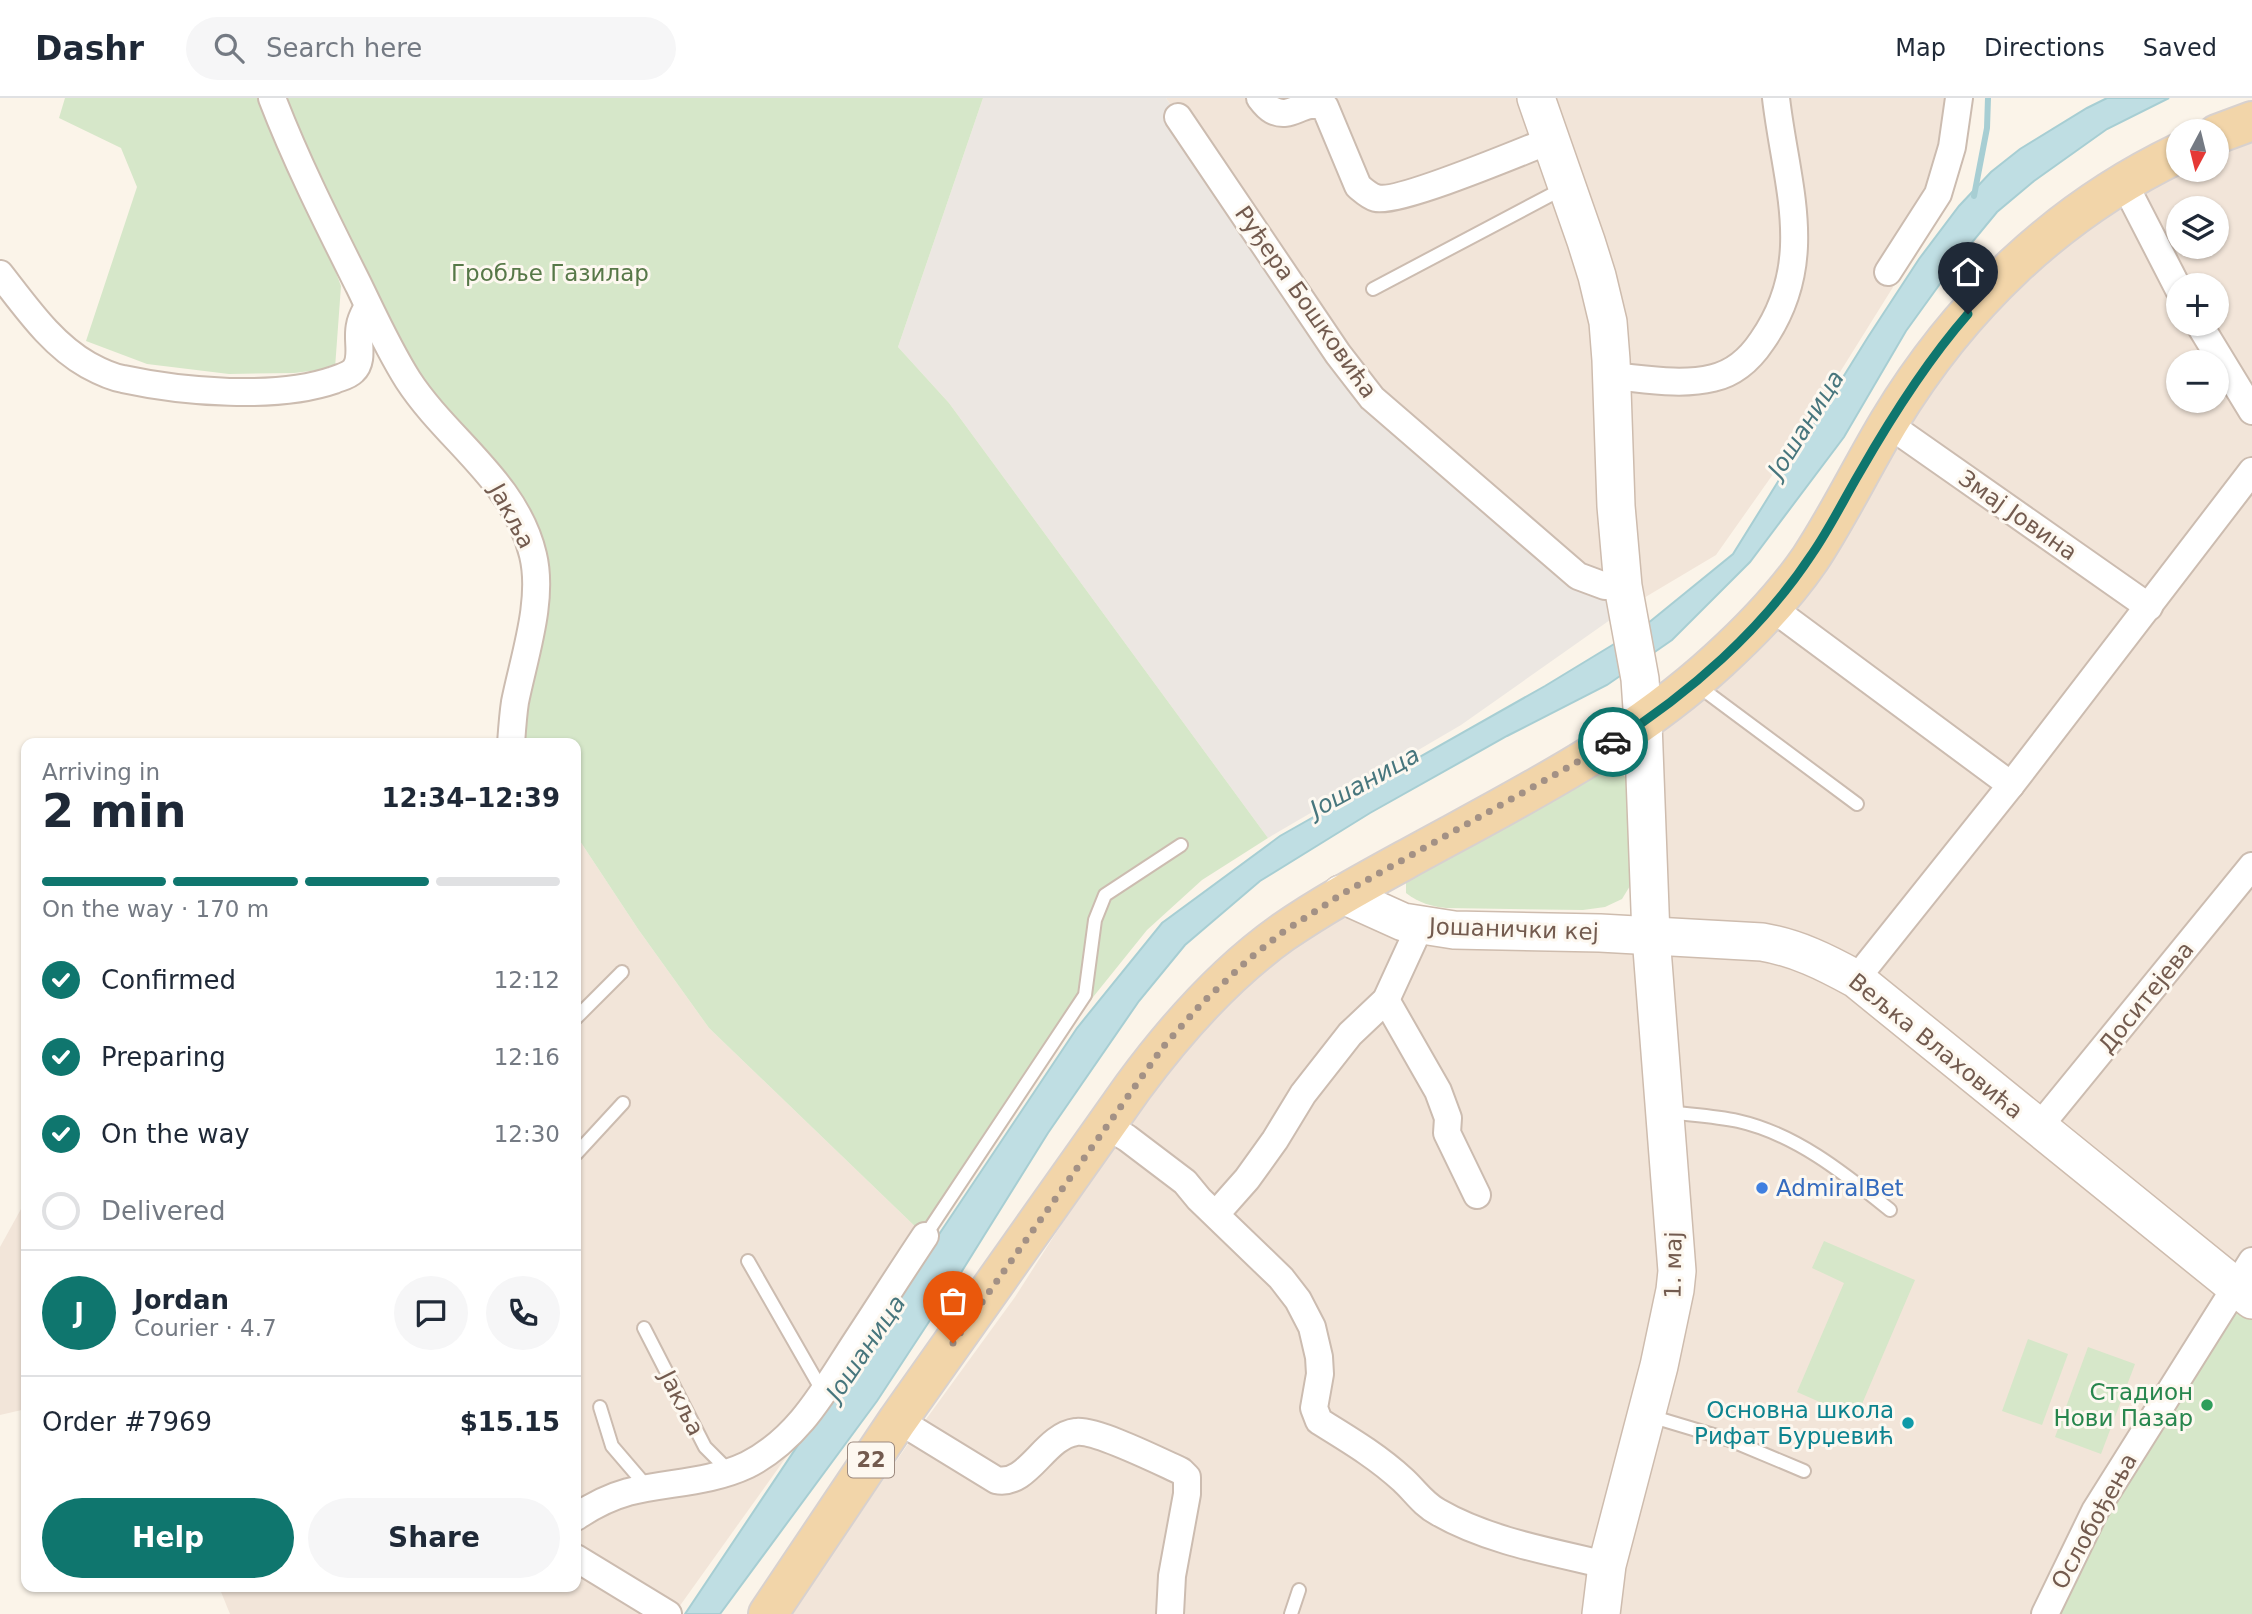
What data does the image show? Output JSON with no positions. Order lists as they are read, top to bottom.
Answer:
{
  "streets": {
    "main road": ["22"],
    "street": [
      "Руђера Бошковића",
      "Змај Јовина",
      "Јакља",
      "Јошанички кеј",
      "Доситејева",
      "Вељка Влаховића",
      "1. мај",
      "Ослобођења"
    ]
  },
  "crossings": [
    ["Змај Јовина", "22"],
    ["Јошанички кеј", "Вељка Влаховића"],
    ["Јошанички кеј", "1. мај"],
    ["Јошанички кеј", "22"],
    ["Доситејева", "Вељка Влаховића"],
    ["Вељка Влаховића", "1. мај"],
    ["Вељка Влаховића", "Ослобођења"]
  ],
  "water": ["Јошаница"],
  "parks": ["Гробље Газилар"],
  "places": ["AdmiralBet", "Стадион Нови Пазар", "Основна школа Рифат Бурџевић"],
  "north": "bottom",
  "page": {
    "header": "Dashr",
    "search": "Search here",
    "nav": ["Map", "Directions", "Saved"],
    "map_buttons": ["+", "−"],
    "heading": ["2 min", "Arriving in", "12:34–12:39"],
    "panel": [
      "Jordan",
      "Courier · 4.7",
      "Order #7969",
      "$15.15"
    ],
    "bar": "On the way · 170 m",
    "list": [
      ["Confirmed", "12:12"],
      ["Preparing", "12:16"],
      ["On the way", "12:30"],
      "Delivered"
    ],
    "round": "J",
    "buttons": ["Help", "Share"]
  }
}
